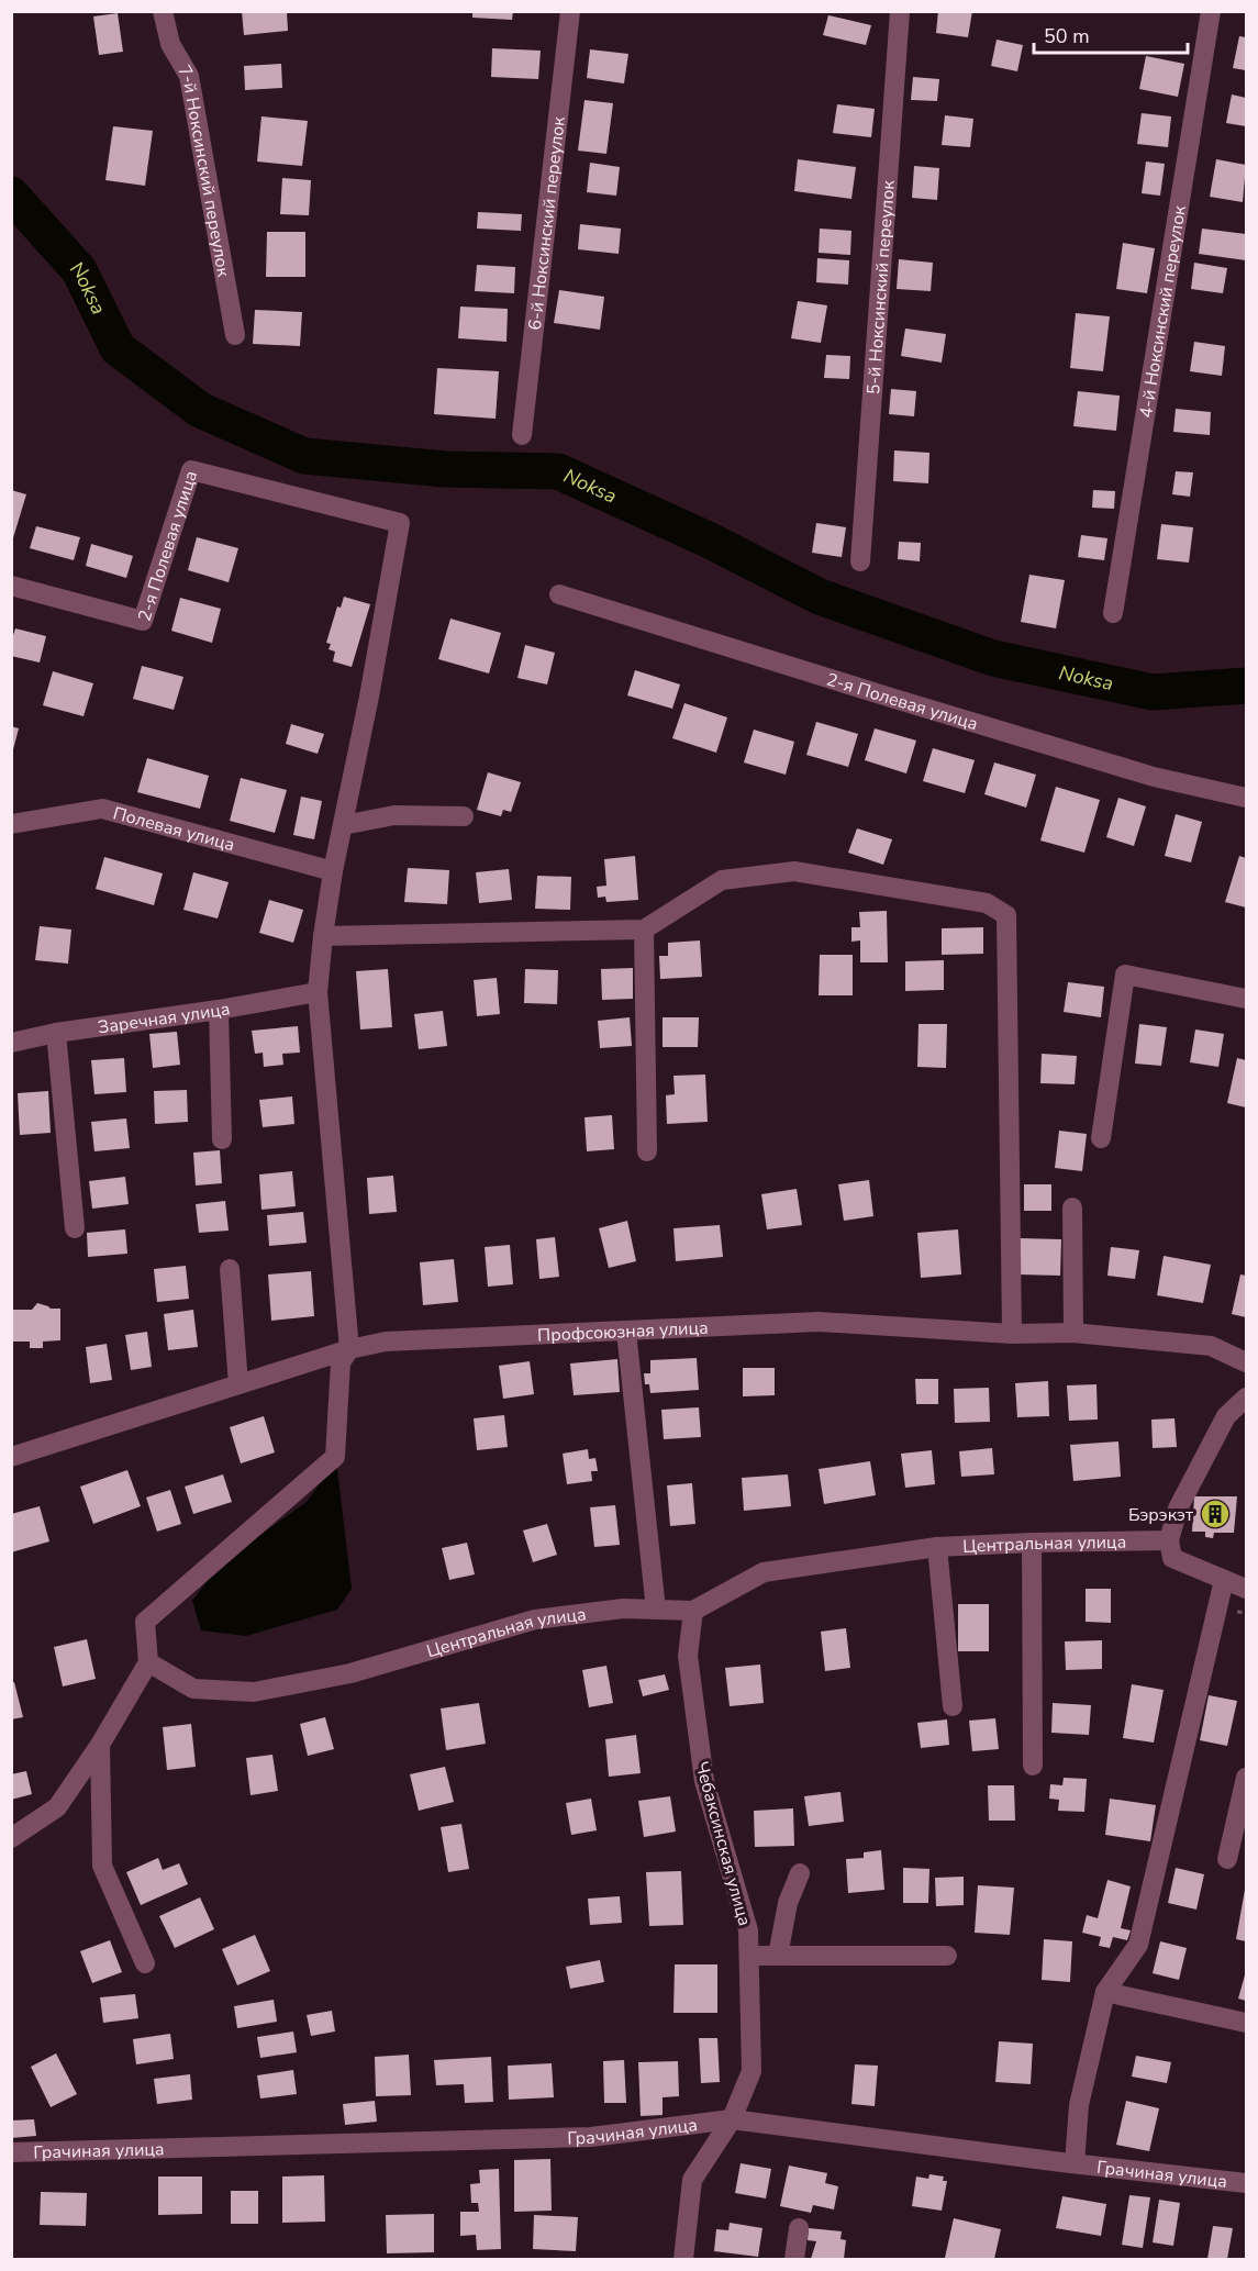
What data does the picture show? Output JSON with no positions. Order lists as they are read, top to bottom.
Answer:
{
  "streets": {
    "street": [
      "7-й Ноксинский переулок",
      "6-й Ноксинский переулок",
      "5-й Ноксинский переулок",
      "4-й Ноксинский переулок",
      "2-я Полевая улица",
      "Полевая улица",
      "Заречная улица",
      "Профсоюзная улица",
      "Центральная улица",
      "Чебаксинская улица",
      "Грачиная улица"
    ]
  },
  "crossings": [
    ["Центральная улица", "Чебаксинская улица"],
    ["Чебаксинская улица", "Грачиная улица"]
  ],
  "water": ["Noksa"],
  "places": {
    "building": ["Бэрэкэт"]
  },
  "scale_bar": "50 m"
}
